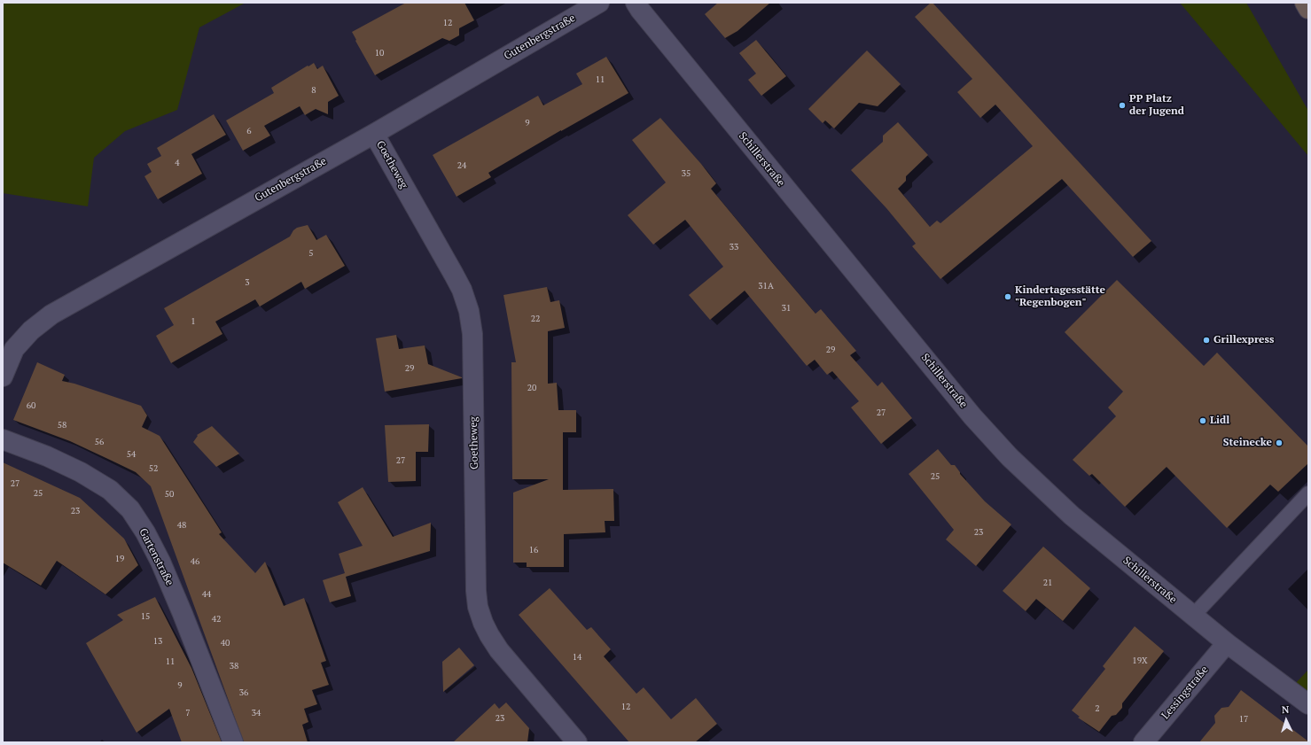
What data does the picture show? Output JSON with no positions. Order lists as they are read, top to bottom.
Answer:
{
  "streets": {
    "street": [
      "Gutenbergstraße",
      "Schillerstraße",
      "Goetheweg",
      "Gartenstraße",
      "Lessingstraße"
    ]
  },
  "crossings": [
    ["Gutenbergstraße", "Goetheweg"],
    ["Schillerstraße", "Lessingstraße"]
  ],
  "places": [
    "PP Platz der Jugend",
    "Kindertagesstätte \"Regenbogen\"",
    "Grillexpress",
    "Lidl",
    "Steinecke"
  ],
  "house_numbers": [
    "12",
    "10",
    "11",
    "8",
    "9",
    "6",
    "4",
    "24",
    "35",
    "33",
    "5",
    "3",
    "31A",
    "31",
    "22",
    "1",
    "29",
    "29",
    "20",
    "60",
    "27",
    "58",
    "56",
    "54",
    "27",
    "52",
    "25",
    "27",
    "25",
    "50",
    "23",
    "48",
    "23",
    "16",
    "19",
    "46",
    "21",
    "44",
    "15",
    "42",
    "13",
    "40",
    "14",
    "19X",
    "11",
    "38",
    "9",
    "36",
    "12",
    "2",
    "7",
    "34",
    "23",
    "17"
  ],
  "north": "top"
}
